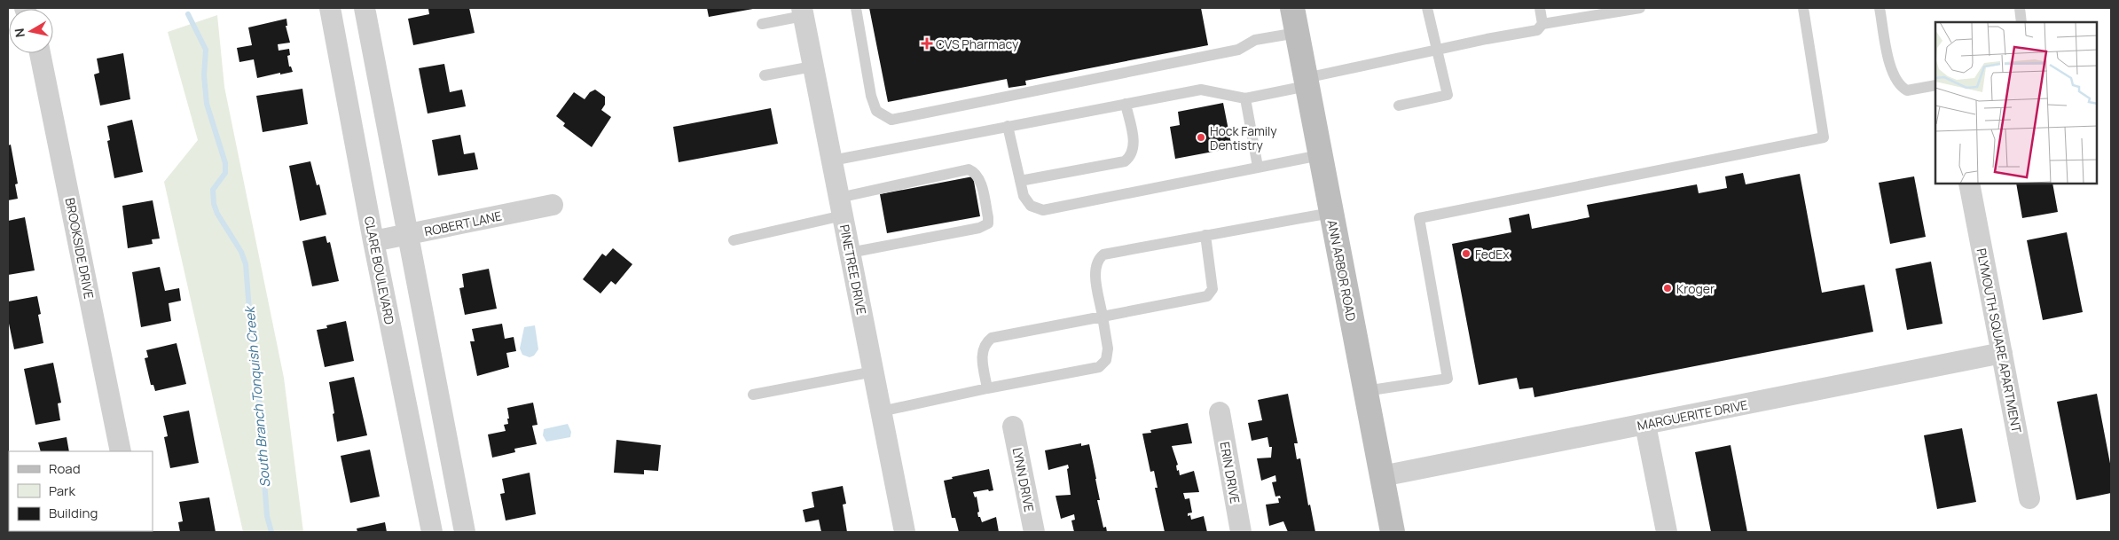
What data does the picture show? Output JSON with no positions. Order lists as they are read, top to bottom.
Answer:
{
  "streets": {
    "main road": ["ANN ARBOR ROAD"],
    "street": [
      "ROBERT LANE",
      "BROOKSIDE DRIVE",
      "PINETREE DRIVE",
      "CLARE BOULEVARD",
      "PLYMOUTH SQUARE APARTMENT",
      "MARGUERITE DRIVE",
      "ERIN DRIVE",
      "LYNN DRIVE"
    ]
  },
  "crossings": [
    ["ROBERT LANE", "CLARE BOULEVARD"],
    ["ANN ARBOR ROAD", "MARGUERITE DRIVE"],
    ["PLYMOUTH SQUARE APARTMENT", "MARGUERITE DRIVE"]
  ],
  "water": ["South Branch Tonquish Creek"],
  "places": {
    "health": ["CVS Pharmacy"],
    "other": ["Hock Family Dentistry", "FedEx", "Kroger"]
  },
  "legend": ["Road", "Park", "Building"],
  "north": "left"
}
